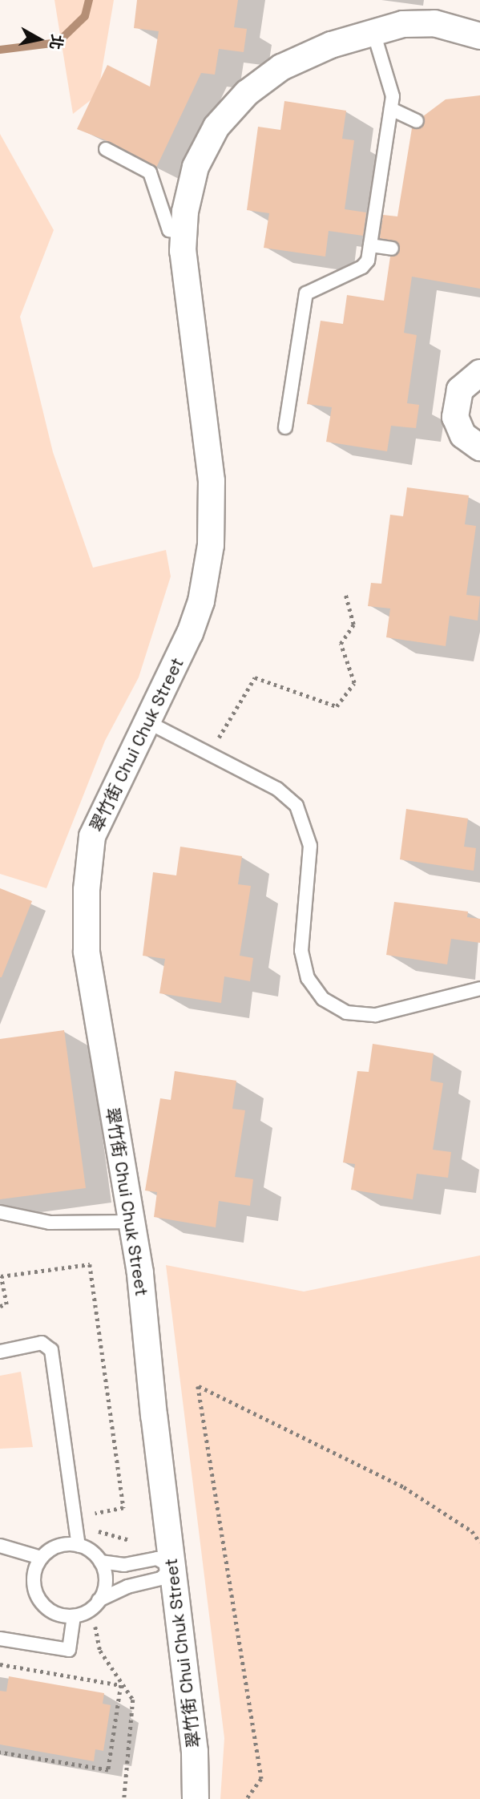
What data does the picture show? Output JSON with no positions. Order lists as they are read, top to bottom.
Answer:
{
  "streets": {
    "street": ["翠竹街 Chui Chuk Street"]
  },
  "north": "right"
}
